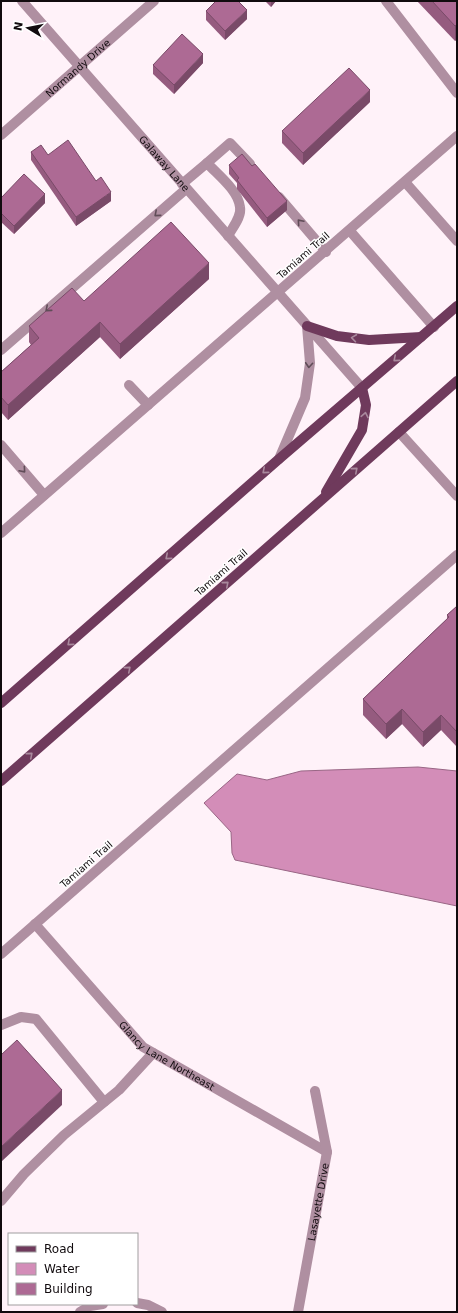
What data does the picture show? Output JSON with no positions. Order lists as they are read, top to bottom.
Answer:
{
  "streets": {
    "main road": ["Tamiami Trail"],
    "street": [
      "Normandy Drive",
      "Galaway Lane",
      "Glancy Lane Northeast",
      "Lasayette Drive"
    ]
  },
  "crossings": [
    ["Normandy Drive", "Galaway Lane"],
    ["Galaway Lane", "Tamiami Trail"],
    ["Tamiami Trail", "Glancy Lane Northeast"],
    ["Glancy Lane Northeast", "Lasayette Drive"]
  ],
  "legend": ["Road", "Water", "Building"],
  "north": "left"
}
